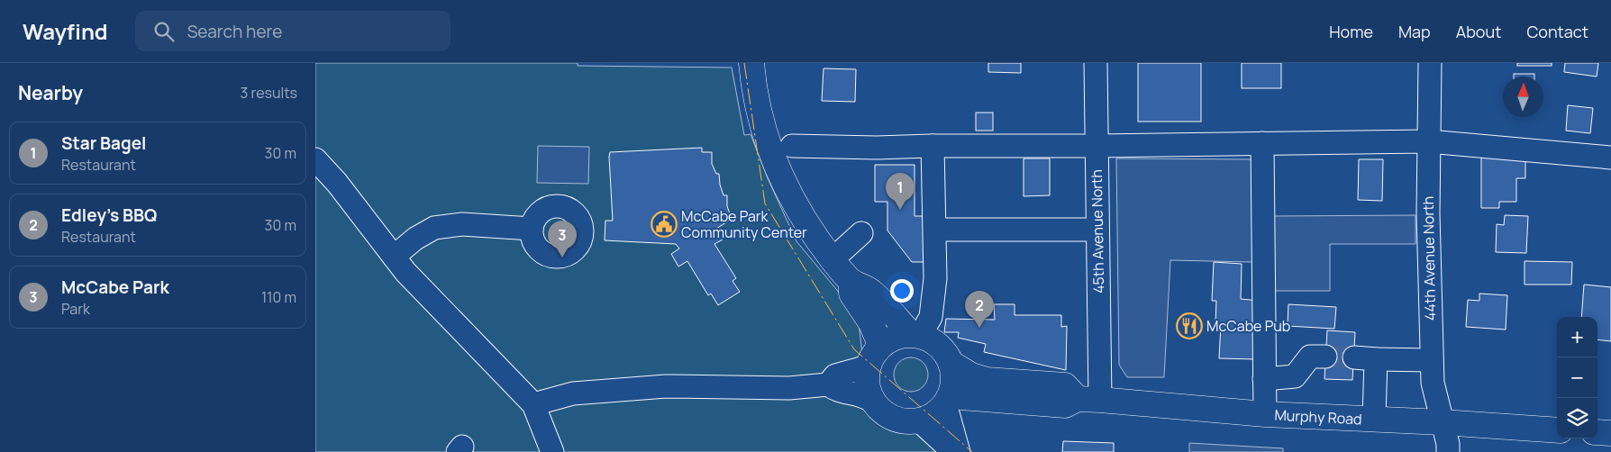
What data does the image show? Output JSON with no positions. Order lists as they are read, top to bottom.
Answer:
{
  "streets": {
    "main road": ["Murphy Road"],
    "street": ["45th Avenue North", "44th Avenue North"]
  },
  "crossings": [
    ["45th Avenue North", "Murphy Road"],
    ["44th Avenue North", "Murphy Road"]
  ],
  "places": {
    "public building": ["McCabe Park Community Center"],
    "restaurant": ["McCabe Pub"]
  },
  "north": "top",
  "page": {
    "header": "Wayfind",
    "search": "Search here",
    "nav": [
      "Home",
      "Map",
      "About",
      "Contact"
    ],
    "heading": ["Nearby", "3 results"],
    "list": [
      {
        "mark": "1",
        "name": "Star Bagel",
        "note": "Restaurant",
        "value": "30 m"
      },
      {
        "mark": "2",
        "name": "Edley's BBQ",
        "note": "Restaurant",
        "value": "30 m"
      },
      {
        "mark": "3",
        "name": "McCabe Park",
        "note": "Park",
        "value": "110 m"
      }
    ],
    "pins": ["1", "3", "2"],
    "map_buttons": ["+", "−"]
  }
}
